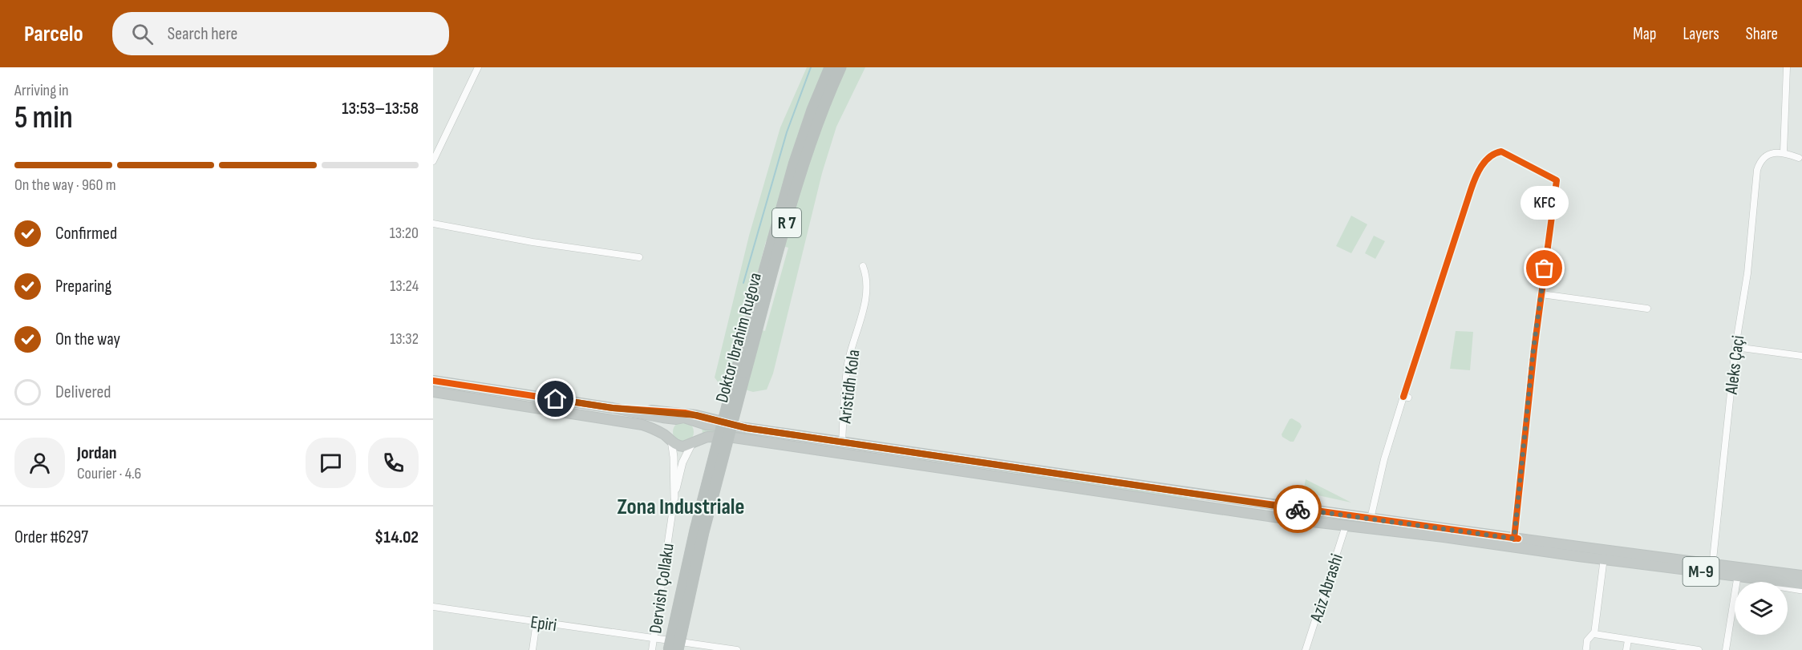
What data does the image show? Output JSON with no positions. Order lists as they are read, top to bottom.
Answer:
{
  "streets": {
    "highway": ["R 7", "Doktor Ibrahim Rugova", "M-9"],
    "street": [
      "Aleks Çaçi",
      "Aristidh Kola",
      "Aziz Abrashi",
      "Dervish Çollaku",
      "Epiri"
    ]
  },
  "crossings": [
    ["Aristidh Kola", "M-9"],
    ["M-9", "Aziz Abrashi"],
    ["Dervish Çollaku", "Epiri"]
  ],
  "districts": ["Zona Industriale"],
  "places": ["KFC"],
  "page": {
    "header": "Parcelo",
    "search": "Search here",
    "nav": ["Map", "Layers", "Share"],
    "heading": ["5 min", "Arriving in", "13:53–13:58"],
    "panel": [
      "Jordan",
      "Courier · 4.6",
      "Order #6297",
      "$14.02"
    ],
    "bar": "On the way · 960 m",
    "bubble": "KFC",
    "list": [
      ["Confirmed", "13:20"],
      ["Preparing", "13:24"],
      ["On the way", "13:32"],
      "Delivered"
    ]
  }
}
